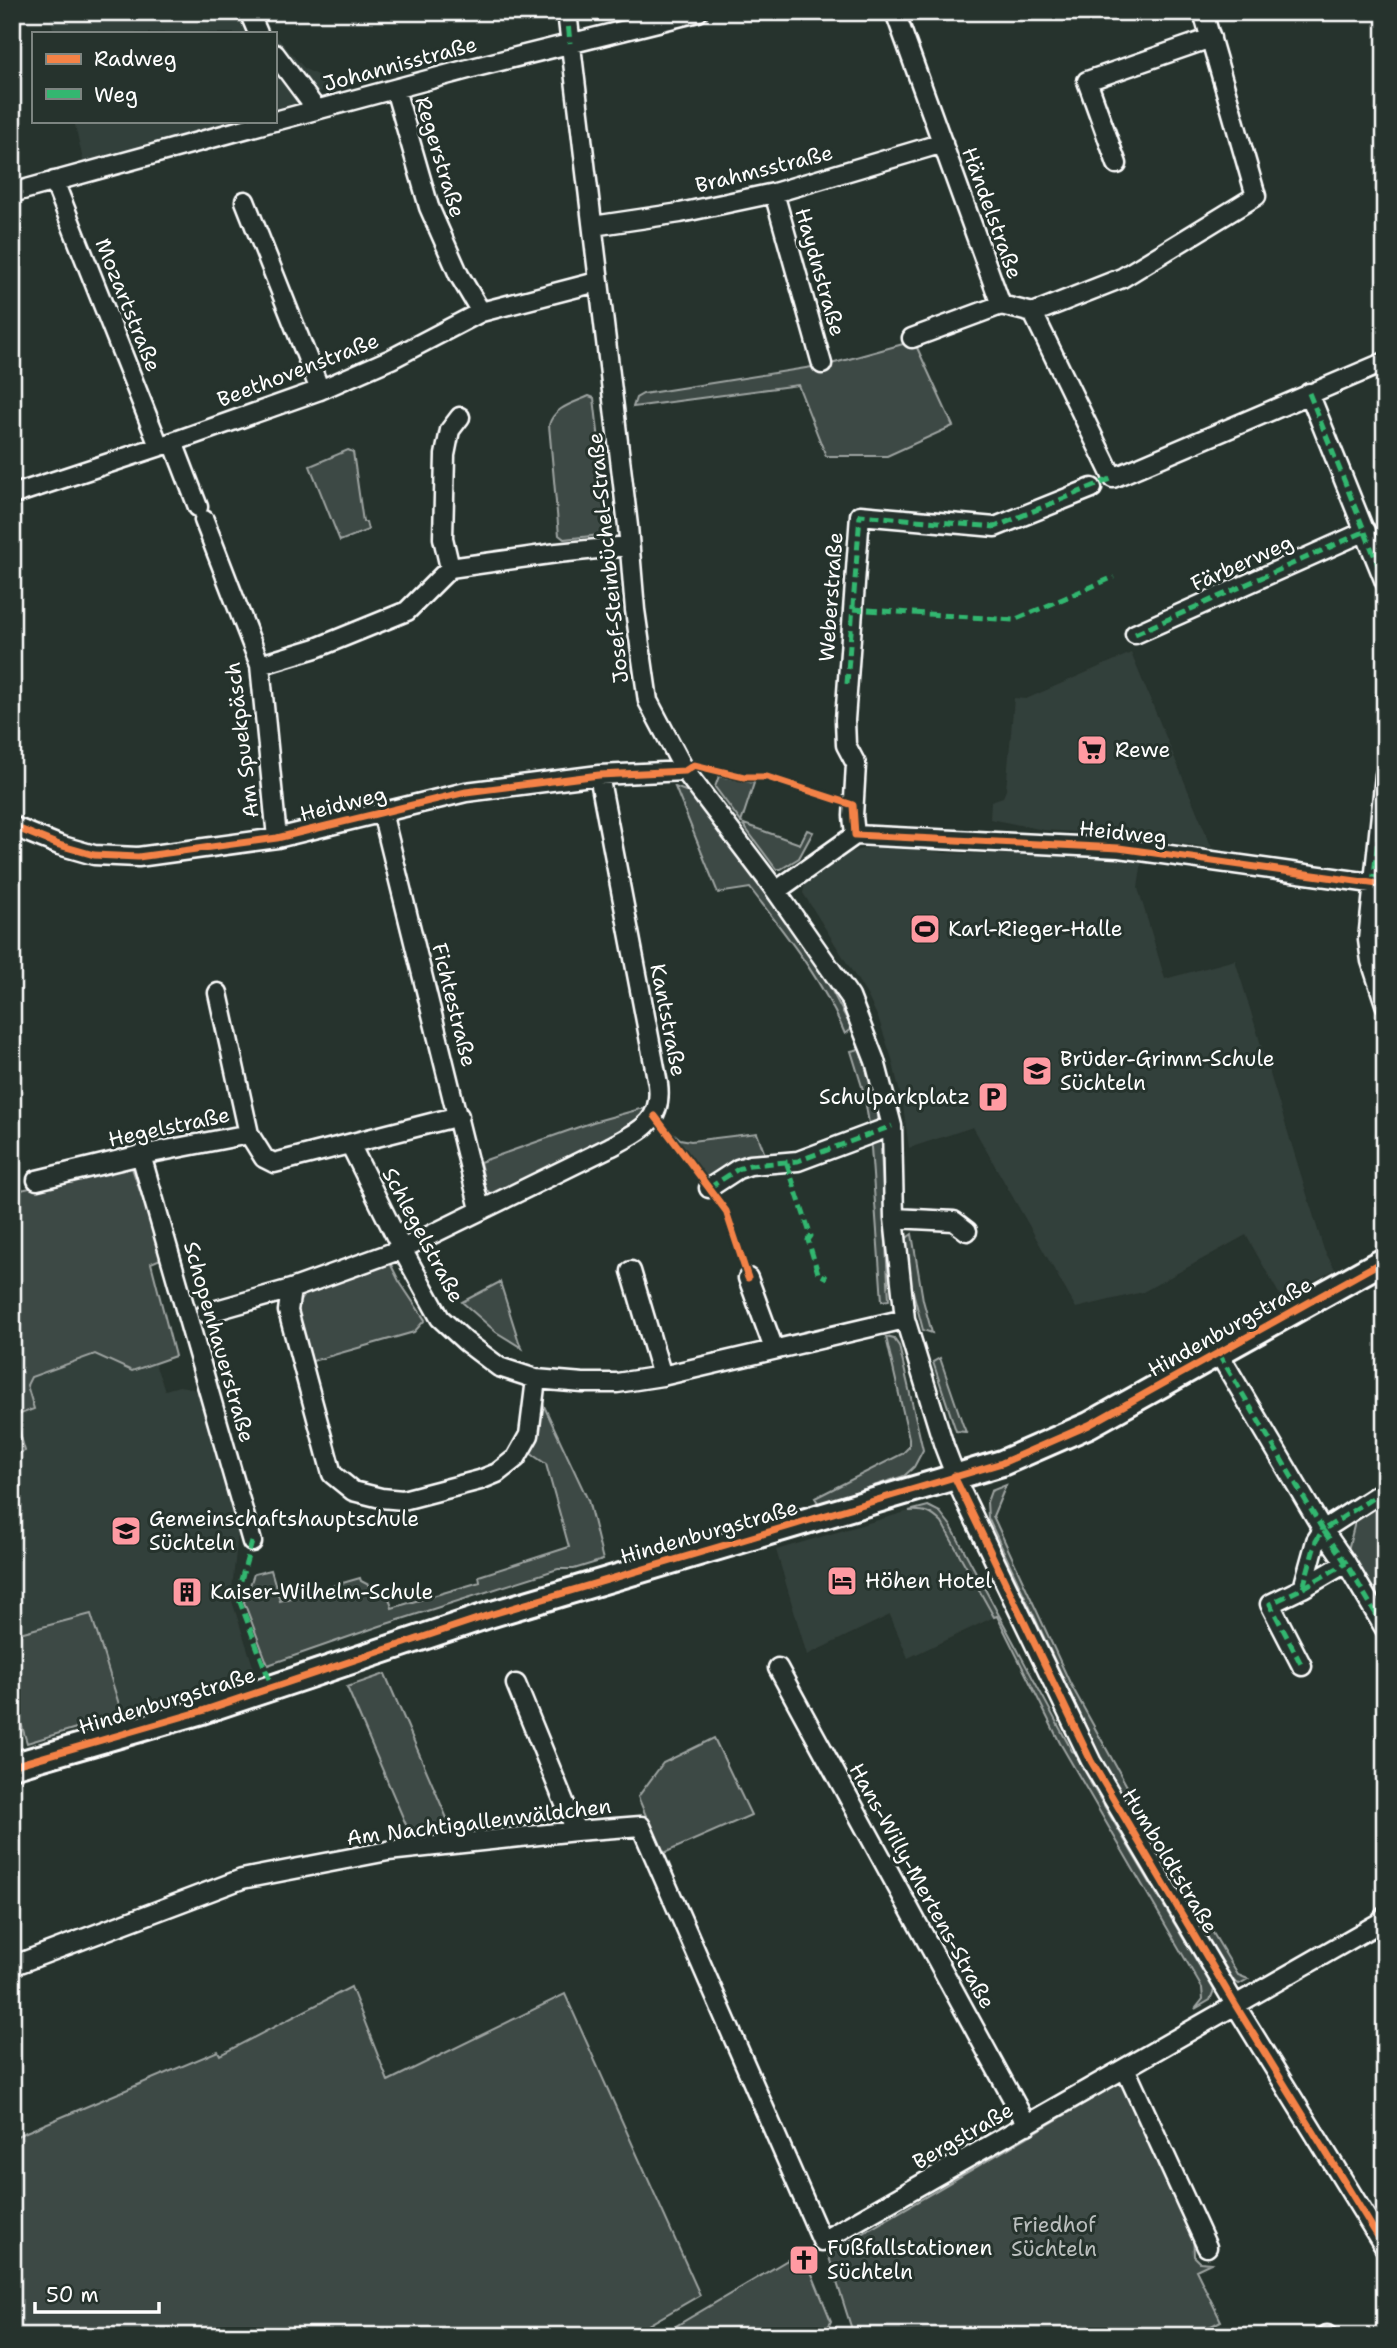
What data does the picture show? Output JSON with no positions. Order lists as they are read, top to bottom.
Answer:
{
  "streets": {
    "main road": ["Hindenburgstraße"],
    "street": [
      "Johannisstraße",
      "Regerstraße",
      "Brahmsstraße",
      "Händelstraße",
      "Haydnstraße",
      "Mozartstraße",
      "Beethovenstraße",
      "Josef-Steinbüchel-Straße",
      "Färberweg",
      "Weberstraße",
      "Am Spuekpäsch",
      "Heidweg",
      "Fichtestraße",
      "Kantstraße",
      "Hegelstraße",
      "Schlegelstraße",
      "Schopenhauerstraße",
      "Am Nachtigallenwäldchen",
      "Humboldtstraße",
      "Hans-Willy-Mertens-Straße",
      "Bergstraße"
    ]
  },
  "crossings": [
    ["Johannisstraße", "Regerstraße"],
    ["Johannisstraße", "Mozartstraße"],
    ["Johannisstraße", "Josef-Steinbüchel-Straße"],
    ["Regerstraße", "Beethovenstraße"],
    ["Brahmsstraße", "Händelstraße"],
    ["Brahmsstraße", "Haydnstraße"],
    ["Brahmsstraße", "Josef-Steinbüchel-Straße"],
    ["Mozartstraße", "Beethovenstraße"],
    ["Mozartstraße", "Am Spuekpäsch"],
    ["Beethovenstraße", "Josef-Steinbüchel-Straße"],
    ["Beethovenstraße", "Am Spuekpäsch"],
    ["Josef-Steinbüchel-Straße", "Heidweg"],
    ["Josef-Steinbüchel-Straße", "Schlegelstraße"],
    ["Josef-Steinbüchel-Straße", "Hindenburgstraße"],
    ["Josef-Steinbüchel-Straße", "Humboldtstraße"],
    ["Weberstraße", "Heidweg"],
    ["Am Spuekpäsch", "Heidweg"],
    ["Heidweg", "Fichtestraße"],
    ["Heidweg", "Kantstraße"],
    ["Fichtestraße", "Kantstraße"],
    ["Fichtestraße", "Hegelstraße"],
    ["Kantstraße", "Schlegelstraße"],
    ["Hegelstraße", "Schlegelstraße"],
    ["Hegelstraße", "Schopenhauerstraße"],
    ["Hindenburgstraße", "Humboldtstraße"],
    ["Am Nachtigallenwäldchen", "Bergstraße"],
    ["Humboldtstraße", "Bergstraße"],
    ["Hans-Willy-Mertens-Straße", "Bergstraße"]
  ],
  "parks": ["Friedhof Süchteln"],
  "places": {
    "supermarket": ["Rewe"],
    "sports": ["Karl-Rieger-Halle"],
    "school or university": ["Brüder-Grimm-Schule Süchteln", "Gemeinschaftshauptschule Süchteln"],
    "parking": ["Schulparkplatz"],
    "hotel": ["Höhen Hotel"],
    "building": ["Kaiser-Wilhelm-Schule"],
    "church": ["Fußfallstationen Süchteln"]
  },
  "legend": ["Radweg", "Weg"],
  "scale_bar": "50 m"
}
